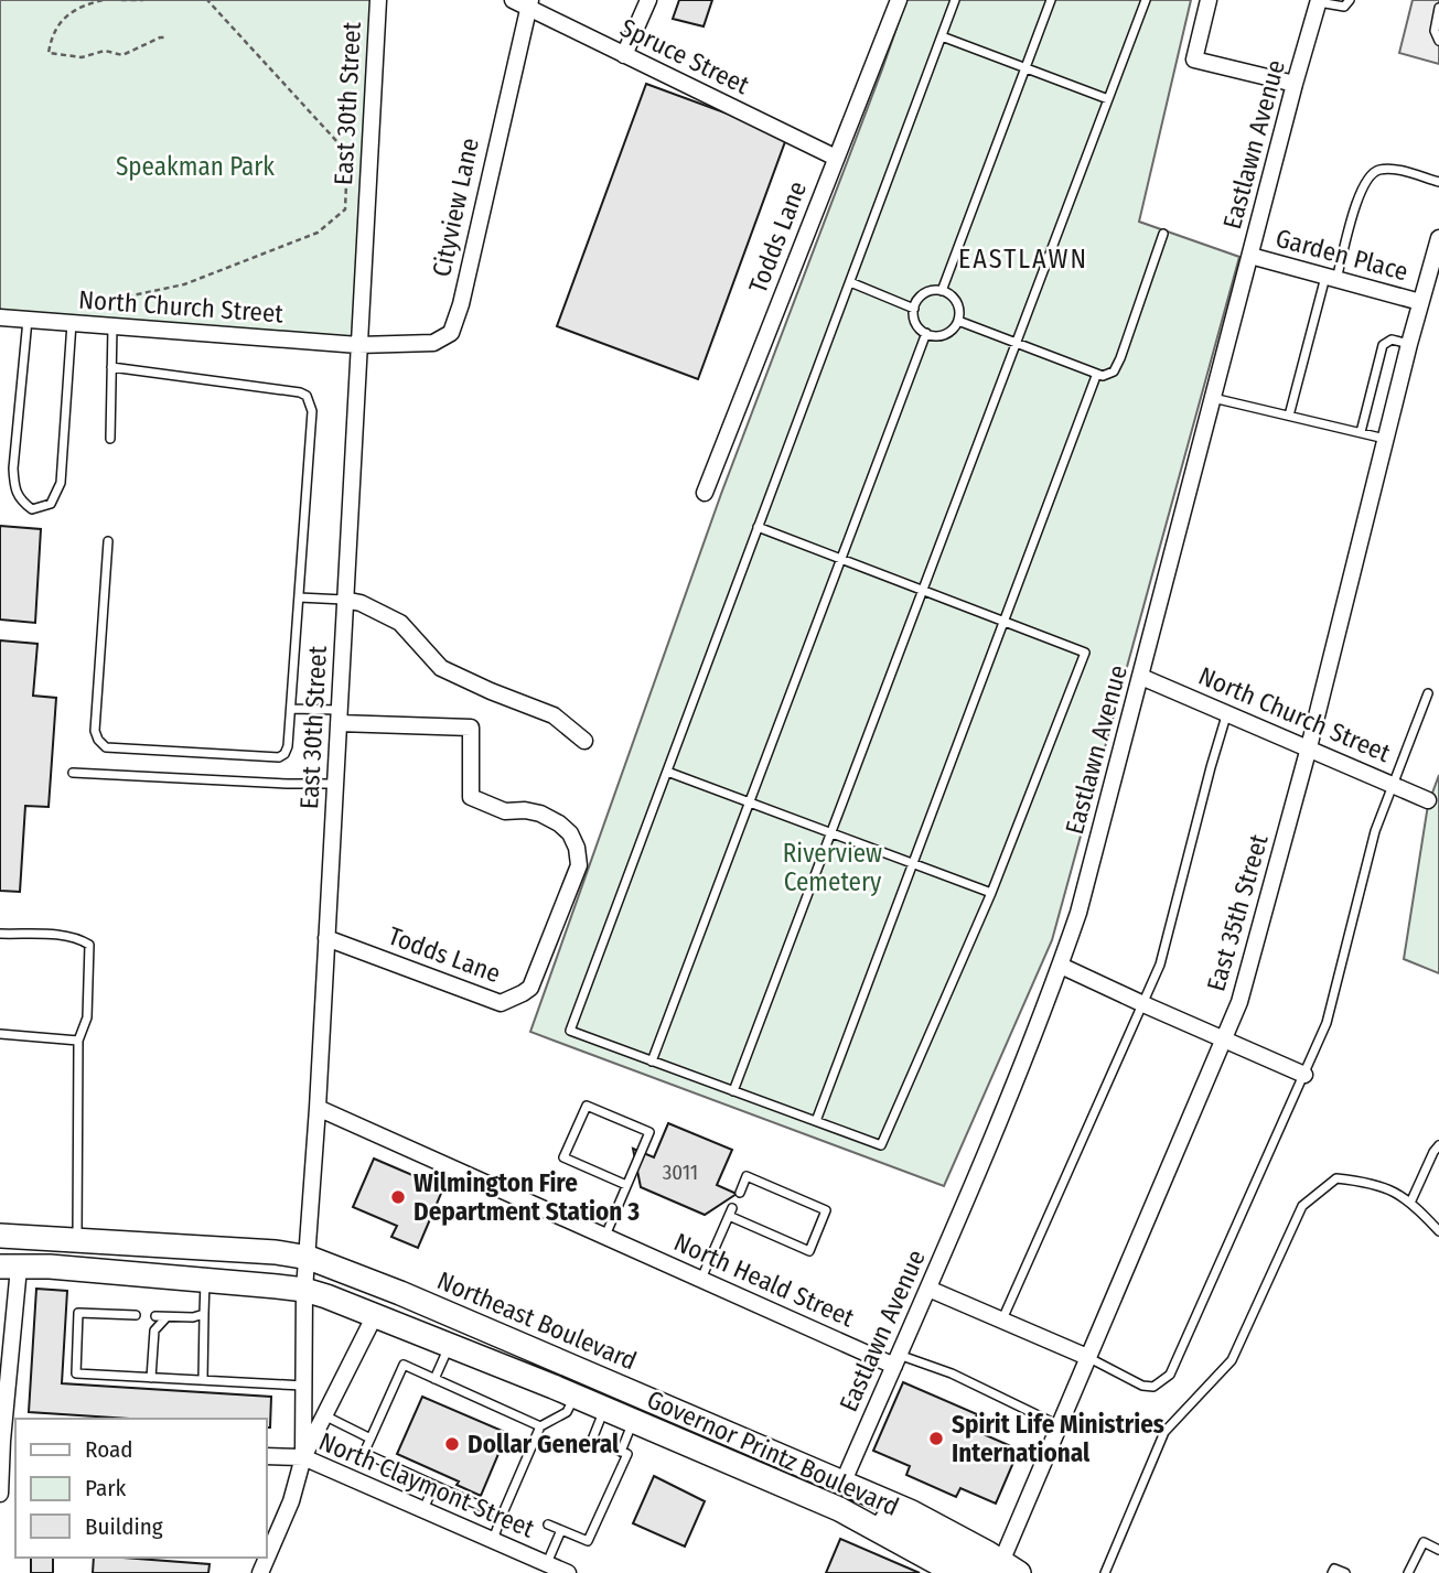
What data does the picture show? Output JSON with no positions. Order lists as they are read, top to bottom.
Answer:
{
  "streets": {
    "main road": ["Northeast Boulevard", "Governor Printz Boulevard"],
    "street": [
      "Spruce Street",
      "East 30th Street",
      "Eastlawn Avenue",
      "Cityview Lane",
      "Todds Lane",
      "Garden Place",
      "North Church Street",
      "East 35th Street",
      "North Heald Street",
      "North Claymont Street"
    ]
  },
  "crossings": [
    ["Spruce Street", "Cityview Lane"],
    ["Spruce Street", "Todds Lane"],
    ["East 30th Street", "Cityview Lane"],
    ["East 30th Street", "Todds Lane"],
    ["East 30th Street", "North Church Street"],
    ["East 30th Street", "North Heald Street"],
    ["East 30th Street", "Northeast Boulevard"],
    ["East 30th Street", "Governor Printz Boulevard"],
    ["East 30th Street", "North Claymont Street"],
    ["Eastlawn Avenue", "Garden Place"],
    ["Eastlawn Avenue", "North Church Street"],
    ["Eastlawn Avenue", "North Heald Street"],
    ["Eastlawn Avenue", "Northeast Boulevard"],
    ["Cityview Lane", "North Church Street"],
    ["Garden Place", "East 35th Street"],
    ["North Church Street", "East 35th Street"],
    ["East 35th Street", "Northeast Boulevard"]
  ],
  "districts": ["EASTLAWN"],
  "parks": ["Speakman Park", "Riverview Cemetery"],
  "places": ["Wilmington Fire Department Station 3", "Spirit Life Ministries International", "Dollar General"],
  "house_numbers": ["3011"],
  "legend": ["Road", "Park", "Building"]
}
